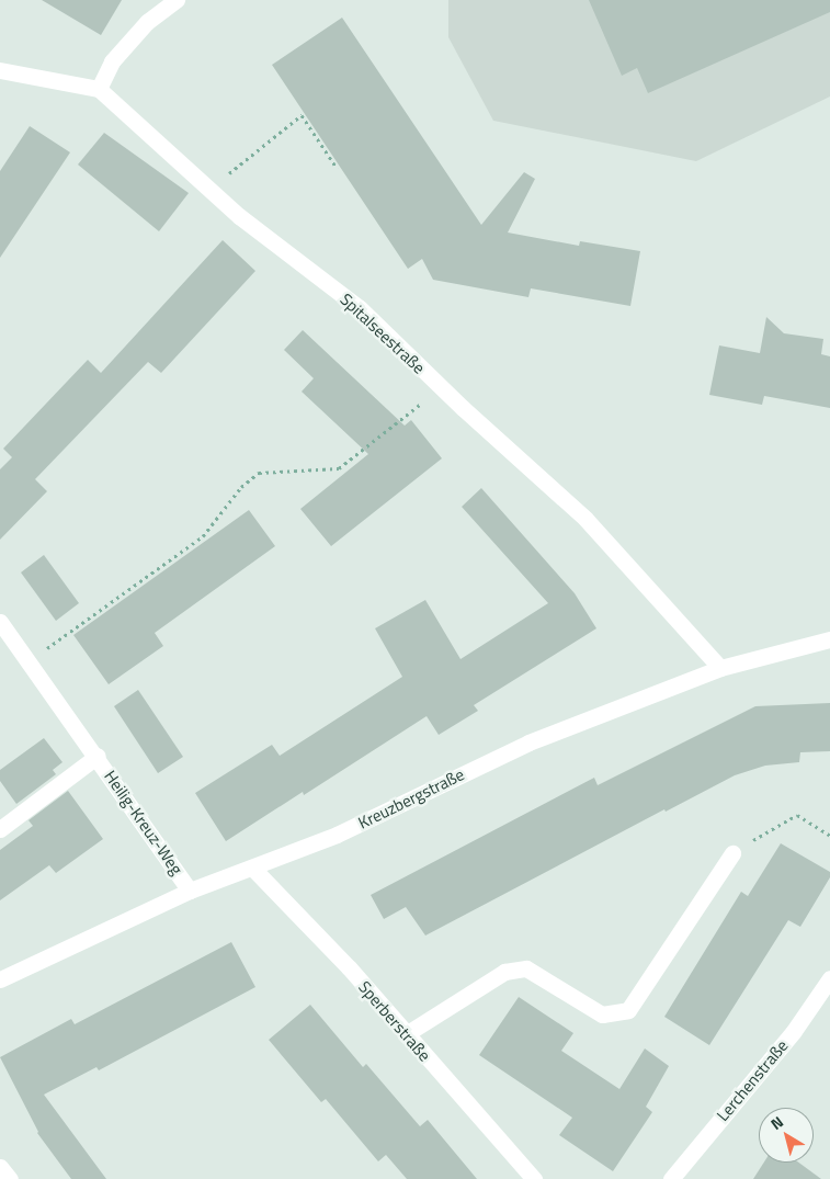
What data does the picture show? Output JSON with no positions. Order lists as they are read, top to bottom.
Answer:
{
  "streets": {
    "street": [
      "Spitalseestraße",
      "Kreuzbergstraße",
      "Heilig-Kreuz-Weg",
      "Sperberstraße",
      "Lerchenstraße"
    ]
  },
  "crossings": [
    ["Spitalseestraße", "Kreuzbergstraße"],
    ["Kreuzbergstraße", "Heilig-Kreuz-Weg"],
    ["Kreuzbergstraße", "Sperberstraße"]
  ],
  "north": "top left"
}
